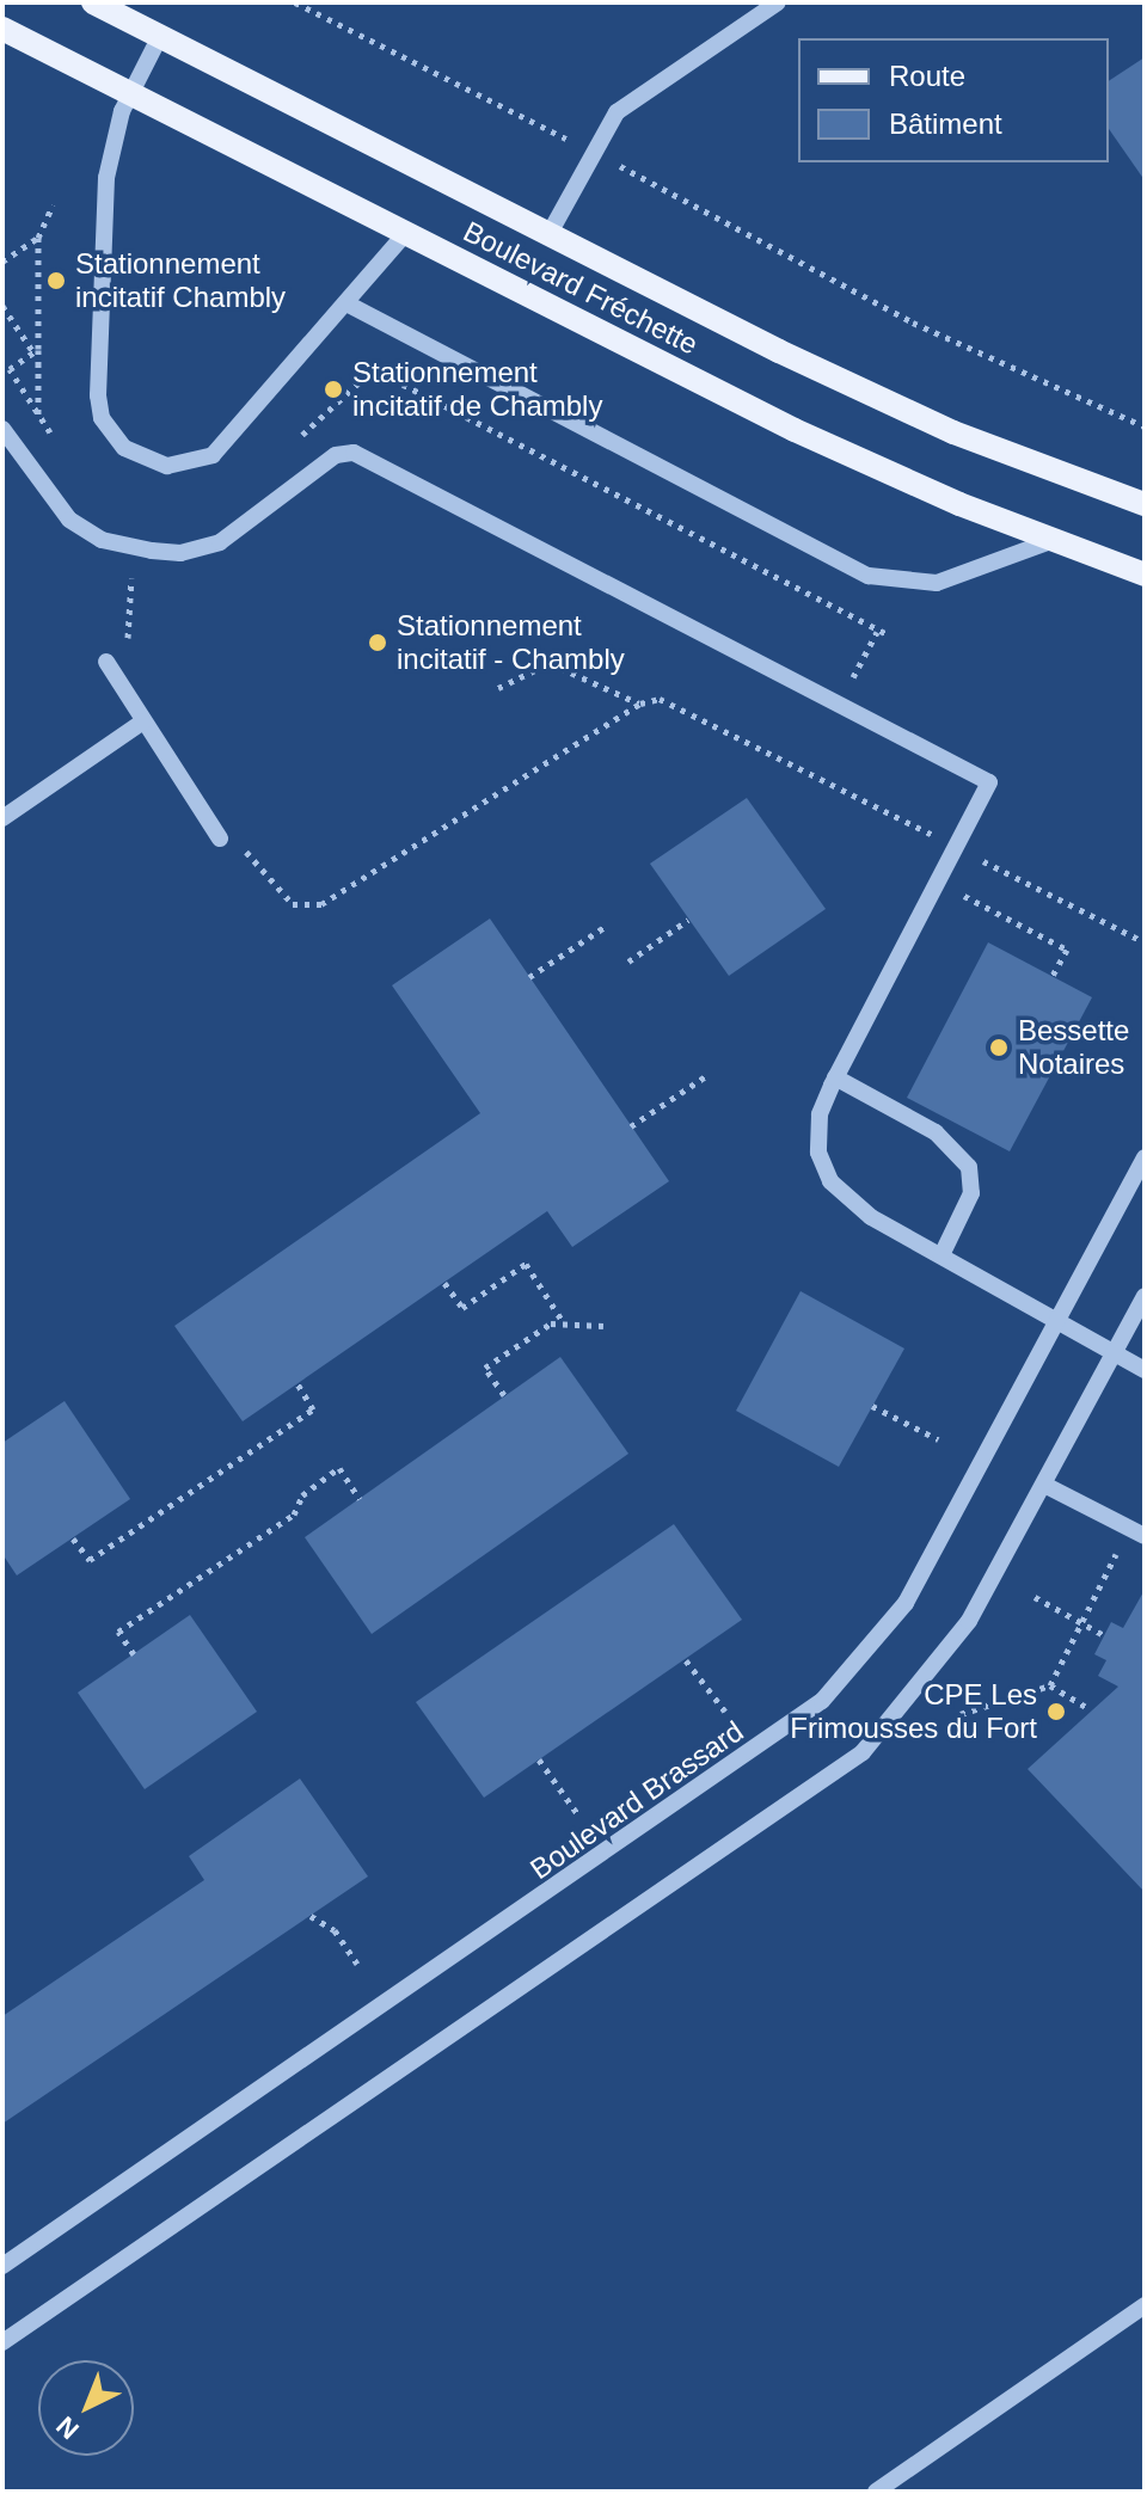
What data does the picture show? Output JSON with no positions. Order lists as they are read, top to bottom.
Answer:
{
  "streets": {
    "main road": ["Boulevard Fréchette"],
    "street": ["Boulevard Brassard"]
  },
  "places": [
    "Stationnement incitatif Chambly",
    "Stationnement incitatif de Chambly",
    "Stationnement incitatif - Chambly",
    "Bessette Notaires",
    "CPE Les Frimousses du Fort"
  ],
  "legend": ["Route", "Bâtiment"],
  "north": "bottom left"
}
